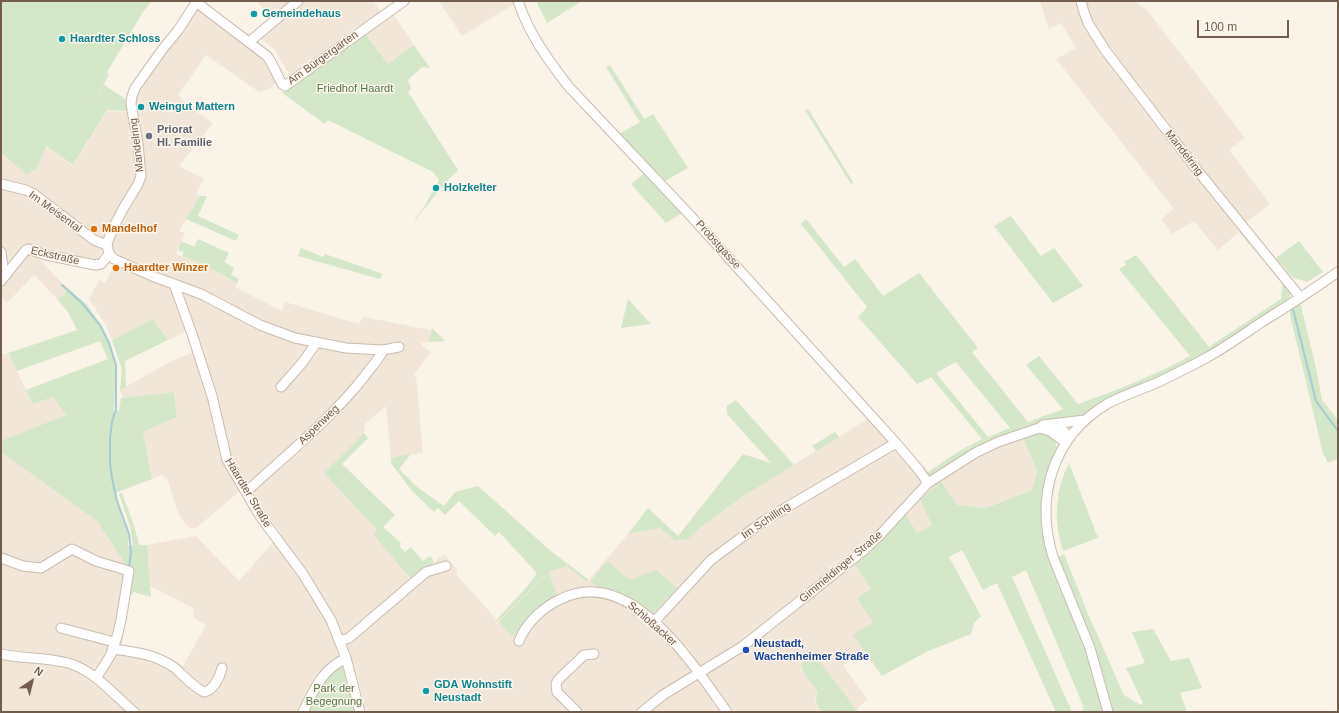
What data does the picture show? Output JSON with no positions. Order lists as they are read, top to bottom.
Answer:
{
  "streets": {
    "street": [
      "Am Bürgergarten",
      "Mandelring",
      "Im Meisental",
      "Probstgasse",
      "Eckstraße",
      "Aspenweg",
      "Haardter Straße",
      "Im Schilling",
      "Gimmeldinger Straße",
      "Schloßacker"
    ]
  },
  "crossings": [
    ["Am Bürgergarten", "Mandelring"],
    ["Mandelring", "Im Meisental"],
    ["Mandelring", "Eckstraße"],
    ["Im Meisental", "Eckstraße"],
    ["Probstgasse", "Im Schilling"],
    ["Probstgasse", "Gimmeldinger Straße"],
    ["Aspenweg", "Haardter Straße"],
    ["Im Schilling", "Schloßacker"],
    ["Gimmeldinger Straße", "Schloßacker"]
  ],
  "parks": ["Friedhof Haardt", "Park der Begegnung"],
  "places": [
    "Gemeindehaus",
    "Haardter Schloss",
    "Weingut Mattern",
    "Priorat Hl. Familie",
    "Holzkelter",
    "Mandelhof",
    "Haardter Winzer",
    "Neustadt, Wachenheimer Straße",
    "GDA Wohnstift Neustadt"
  ],
  "scale_bar": "100 m",
  "north": "top right"
}
